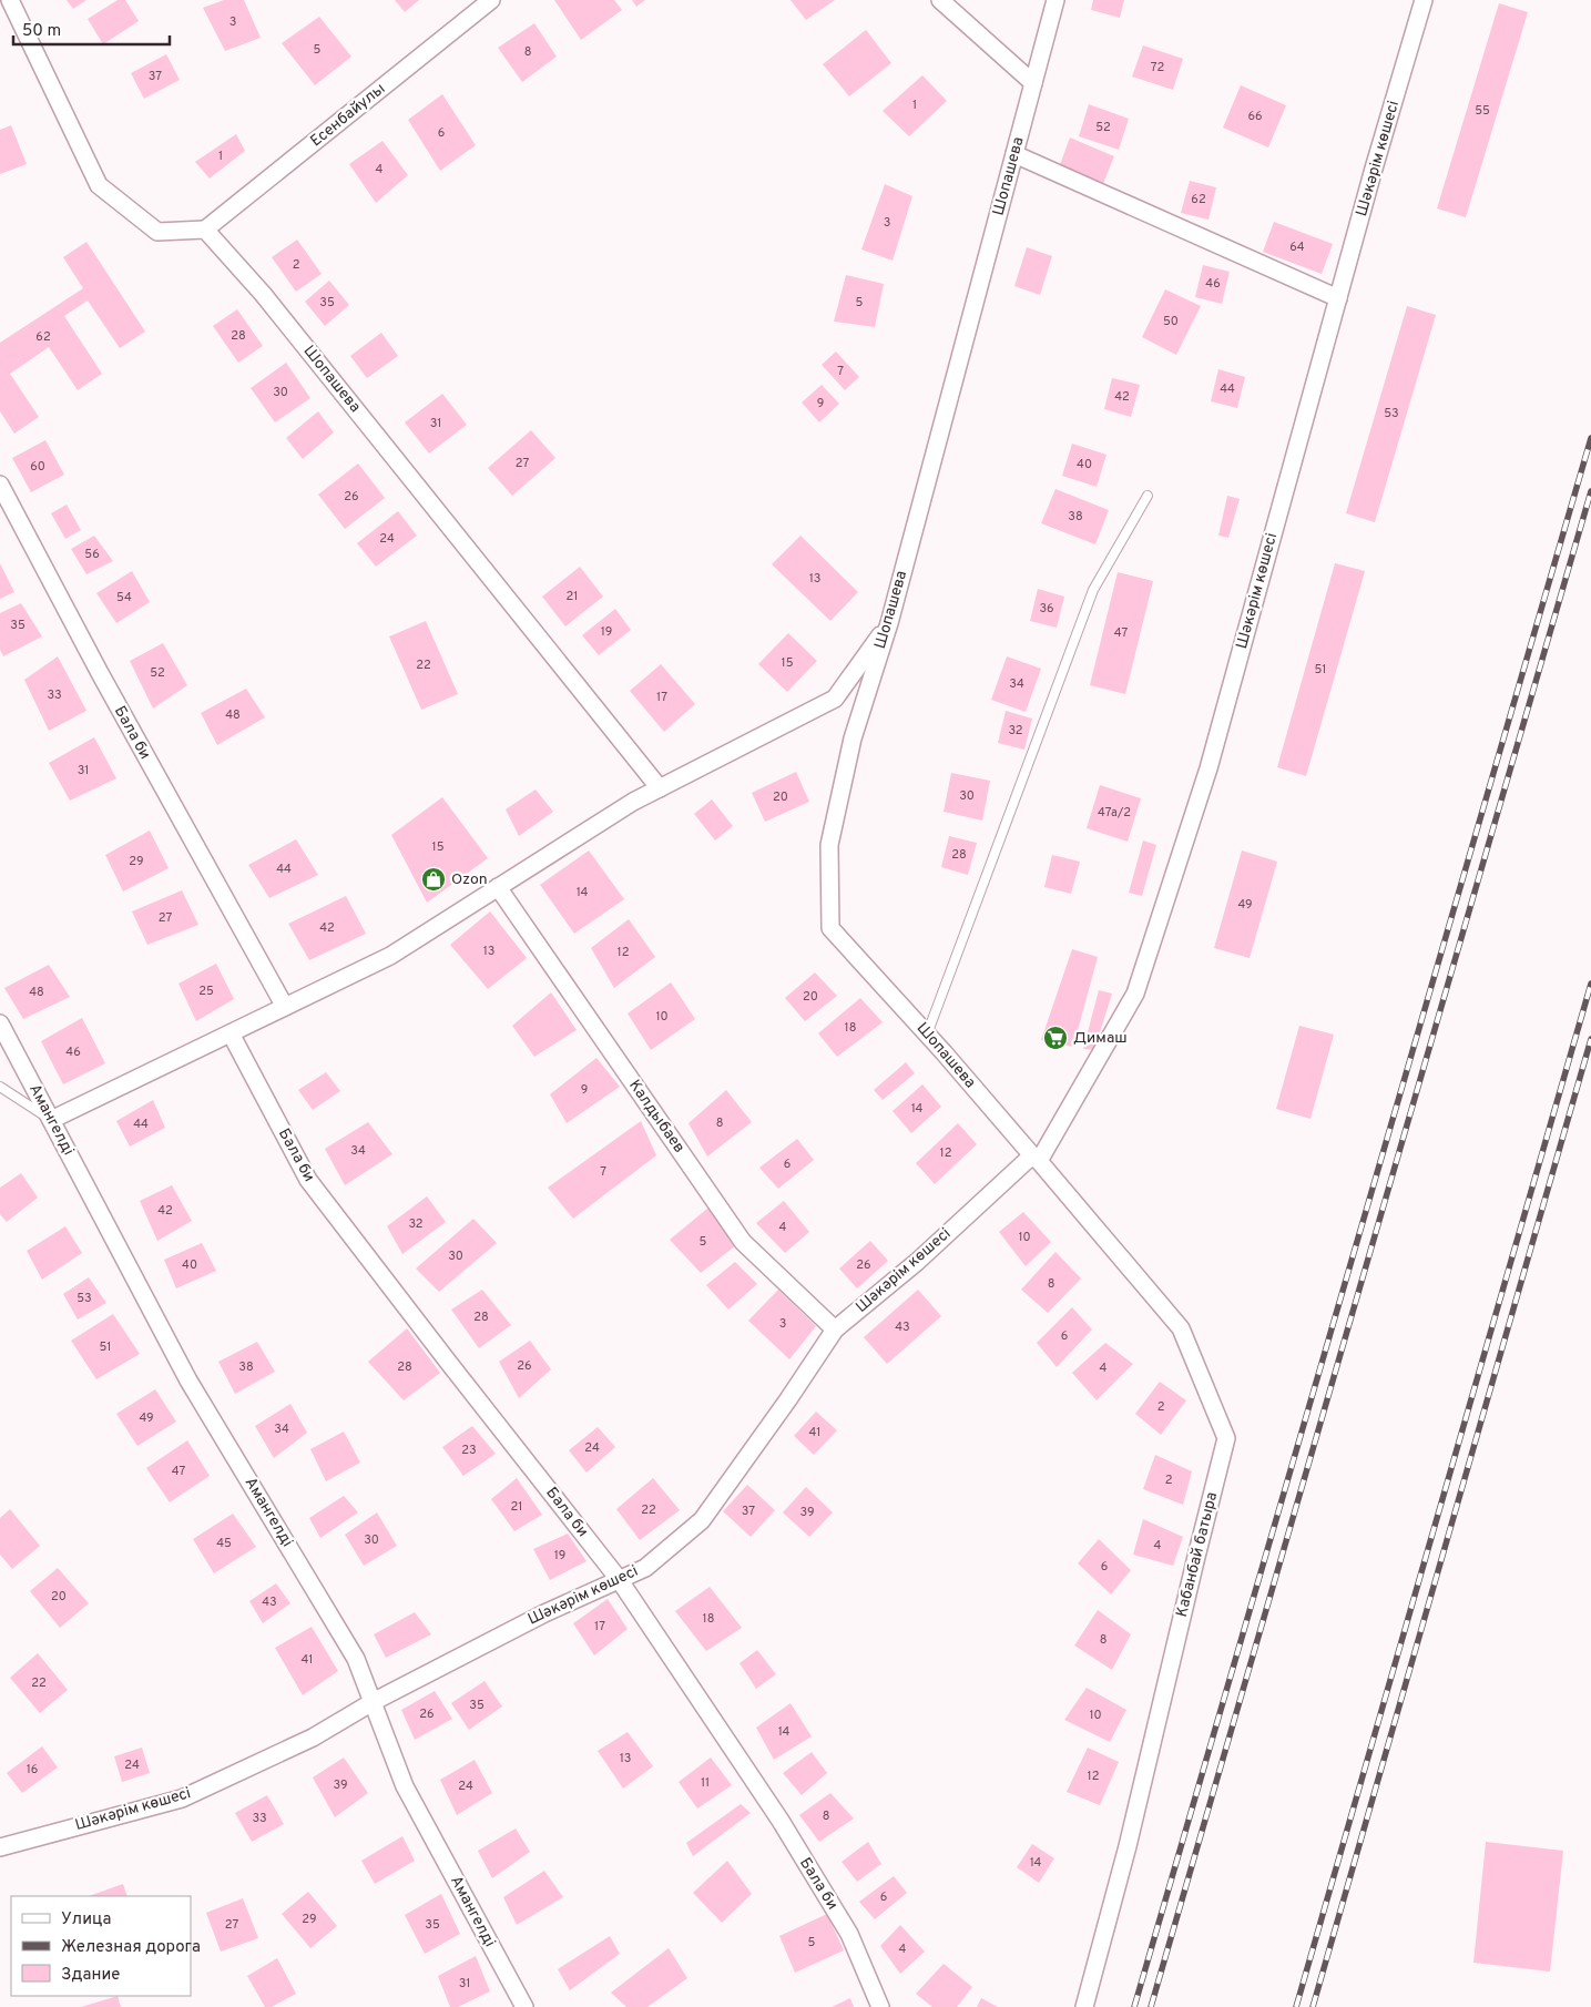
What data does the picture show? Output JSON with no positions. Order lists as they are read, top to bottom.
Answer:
{
  "streets": {
    "street": [
      "Есенбайулы",
      "Шәкәрім көшесі",
      "Шопашева",
      "Бала би",
      "Калдыбаев",
      "Амангелді",
      "Кабанбай батыра"
    ]
  },
  "crossings": [
    ["Есенбайулы", "Шопашева"],
    ["Шәкәрім көшесі", "Шопашева"],
    ["Шәкәрім көшесі", "Бала би"],
    ["Шәкәрім көшесі", "Калдыбаев"],
    ["Шәкәрім көшесі", "Амангелді"],
    ["Шәкәрім көшесі", "Кабанбай батыра"],
    ["Шопашева", "Кабанбай батыра"]
  ],
  "places": {
    "shop": ["Ozon"],
    "supermarket": ["Димаш"]
  },
  "house_numbers": [
    "3",
    "5",
    "8",
    "72",
    "37",
    "1",
    "55",
    "66",
    "52",
    "6",
    "1",
    "4",
    "62",
    "3",
    "64",
    "2",
    "46",
    "35",
    "5",
    "50",
    "28",
    "62",
    "7",
    "44",
    "30",
    "42",
    "9",
    "53",
    "31",
    "27",
    "40",
    "60",
    "26",
    "38",
    "24",
    "56",
    "13",
    "21",
    "54",
    "36",
    "35",
    "19",
    "47",
    "15",
    "22",
    "51",
    "52",
    "34",
    "33",
    "17",
    "48",
    "32",
    "31",
    "30",
    "20",
    "47а/2",
    "15",
    "28",
    "29",
    "44",
    "14",
    "49",
    "27",
    "42",
    "13",
    "12",
    "25",
    "48",
    "20",
    "10",
    "18",
    "46",
    "9",
    "14",
    "8",
    "44",
    "34",
    "12",
    "6",
    "7",
    "42",
    "32",
    "4",
    "10",
    "5",
    "30",
    "40",
    "26",
    "8",
    "53",
    "28",
    "3",
    "43",
    "6",
    "51",
    "26",
    "38",
    "28",
    "4",
    "2",
    "49",
    "34",
    "41",
    "24",
    "23",
    "47",
    "2",
    "21",
    "22",
    "37",
    "39",
    "30",
    "45",
    "4",
    "19",
    "6",
    "20",
    "43",
    "18",
    "17",
    "8",
    "41",
    "22",
    "35",
    "26",
    "10",
    "14",
    "13",
    "24",
    "16",
    "12",
    "11",
    "39",
    "24",
    "8",
    "33",
    "14",
    "6",
    "29",
    "27",
    "35",
    "5",
    "4",
    "31"
  ],
  "legend": ["Улица", "Железная дорога", "Здание"],
  "scale_bar": "50 m"
}
